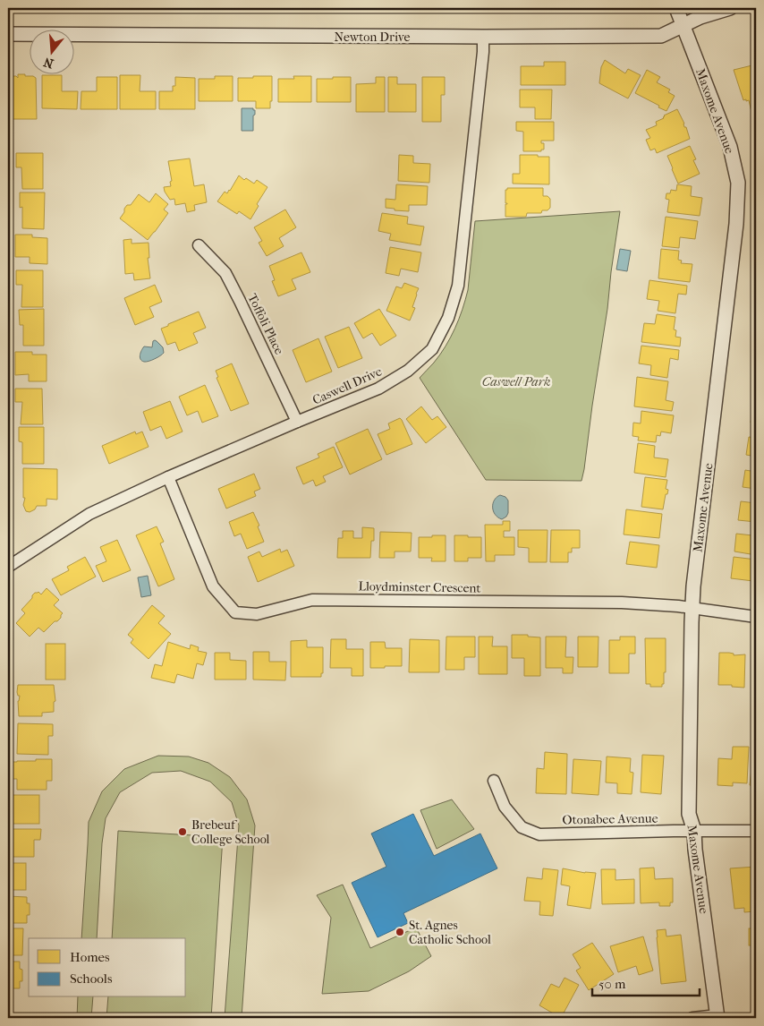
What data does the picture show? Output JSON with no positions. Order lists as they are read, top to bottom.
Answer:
{
  "streets": {
    "street": [
      "Newton Drive",
      "Maxome Avenue",
      "Toffoli Place",
      "Caswell Drive",
      "Lloydminster Crescent",
      "Otonabee Avenue"
    ]
  },
  "crossings": [
    ["Newton Drive", "Maxome Avenue"],
    ["Newton Drive", "Caswell Drive"],
    ["Maxome Avenue", "Lloydminster Crescent"],
    ["Maxome Avenue", "Otonabee Avenue"],
    ["Toffoli Place", "Caswell Drive"],
    ["Caswell Drive", "Lloydminster Crescent"]
  ],
  "parks": ["Caswell Park"],
  "places": ["Brebeuf College School", "St. Agnes Catholic School"],
  "legend": ["Homes", "Schools"],
  "scale_bar": "50 m",
  "north": "bottom"
}
